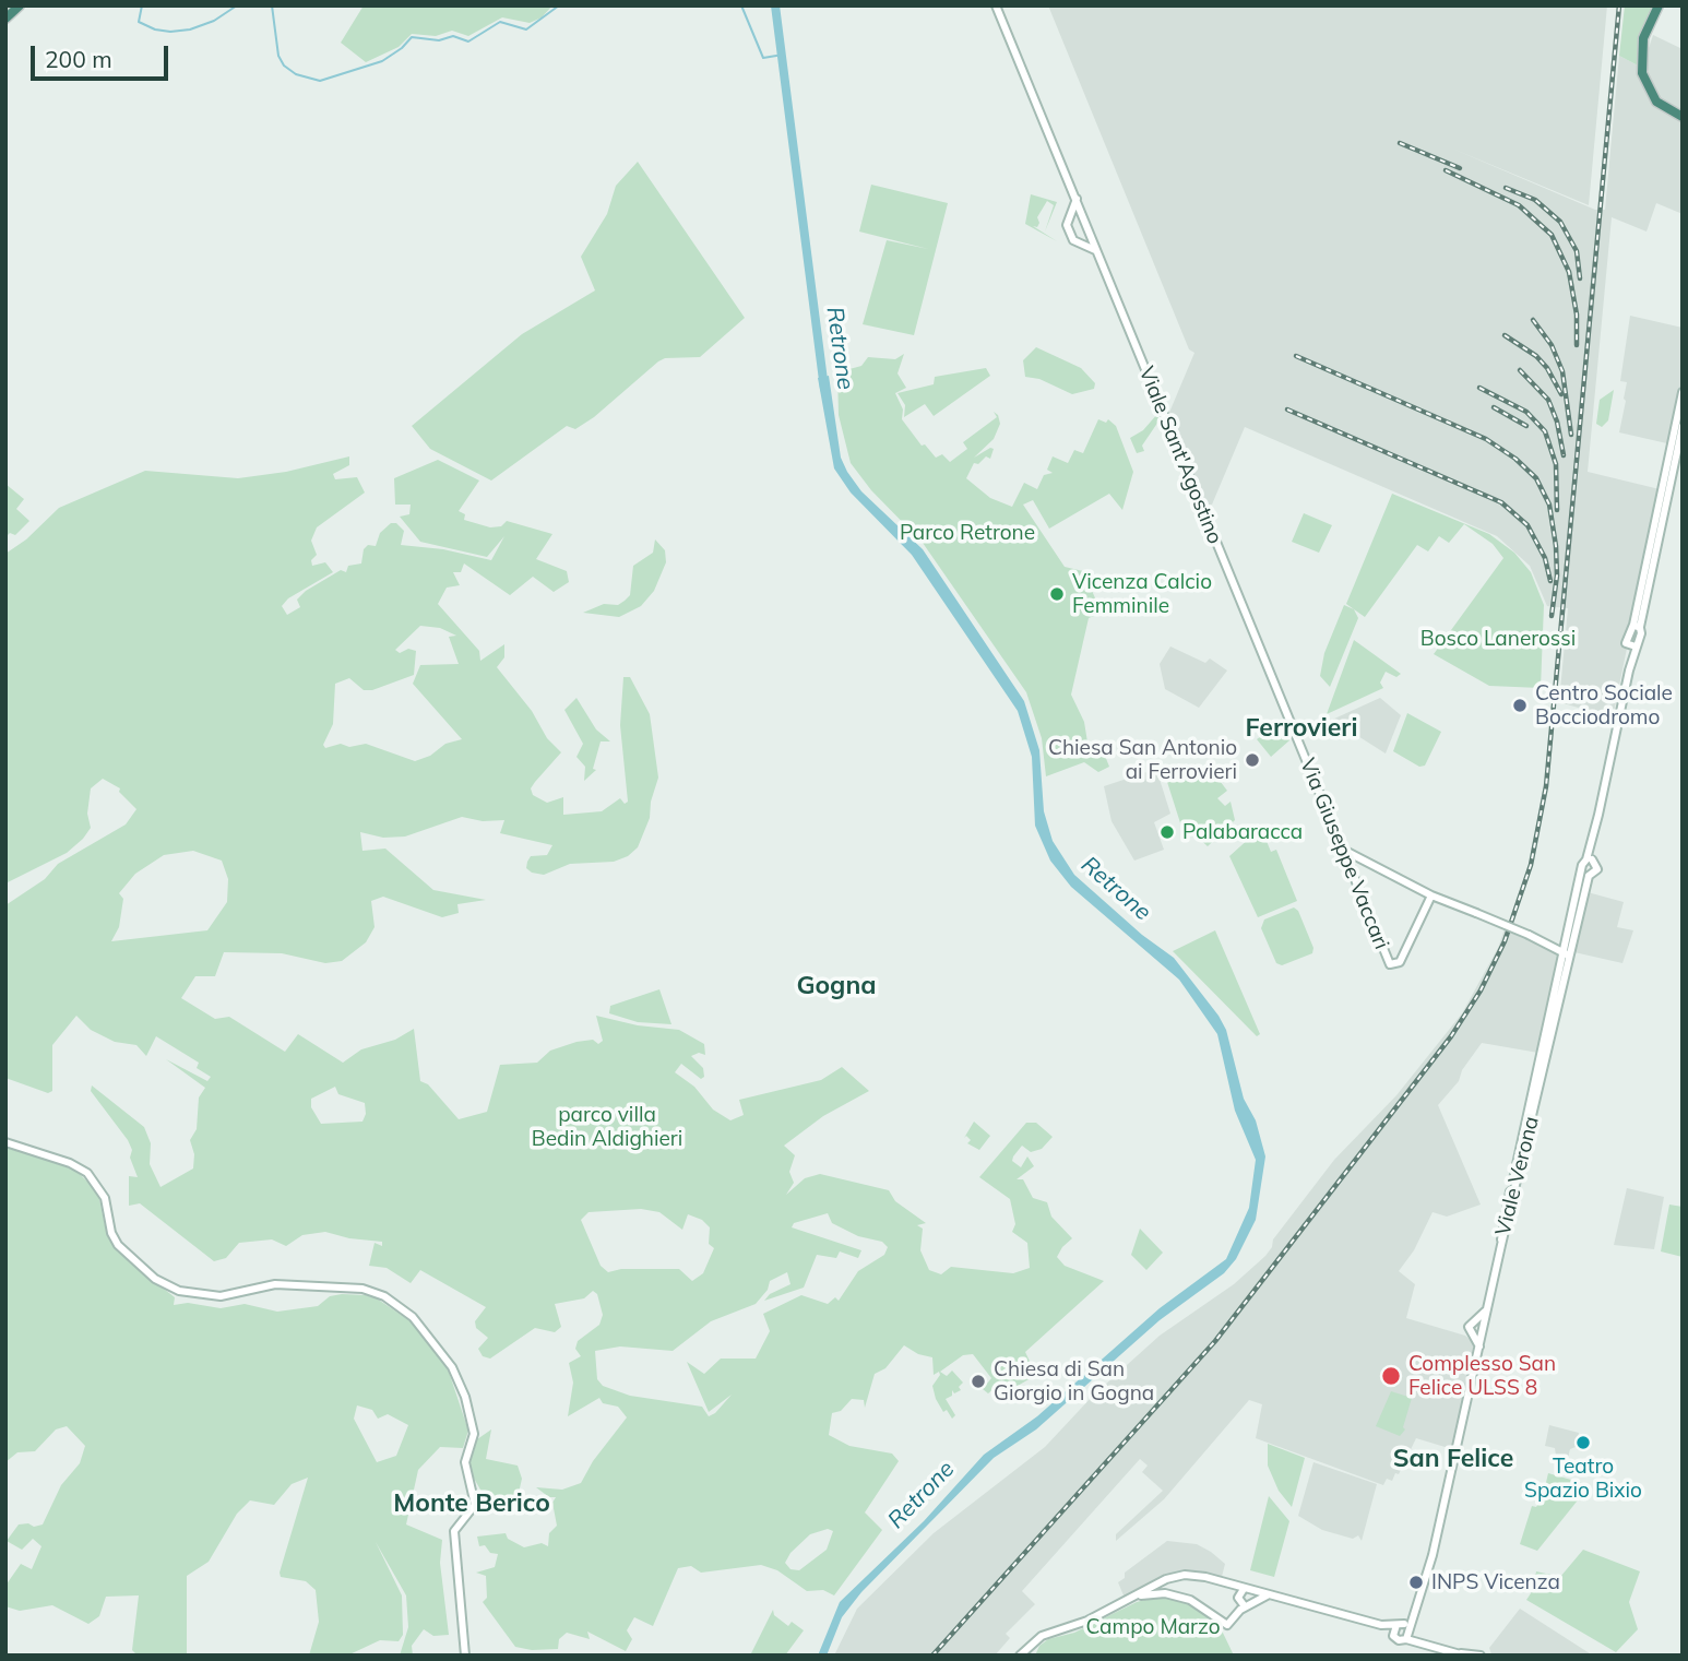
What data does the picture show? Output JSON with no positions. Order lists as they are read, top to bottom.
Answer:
{
  "streets": {
    "main road": ["Viale Sant'Agostino", "Via Giuseppe Vaccari", "Viale Verona"]
  },
  "crossings": [
    ["Viale Sant'Agostino", "Via Giuseppe Vaccari"]
  ],
  "districts": [
    "Ferrovieri",
    "Gogna",
    "San Felice",
    "Monte Berico"
  ],
  "water": ["Retrone"],
  "parks": [
    "Parco Retrone",
    "Bosco Lanerossi",
    "parco villa Bedin Aldighieri",
    "Campo Marzo"
  ],
  "places": [
    "Vicenza Calcio Femminile",
    "Centro Sociale Bocciodromo",
    "Chiesa San Antonio ai Ferrovieri",
    "Palabaracca",
    "Complesso San Felice ULSS 8",
    "Chiesa di San Giorgio in Gogna",
    "Teatro Spazio Bixio",
    "INPS Vicenza"
  ],
  "scale_bar": "200 m"
}
